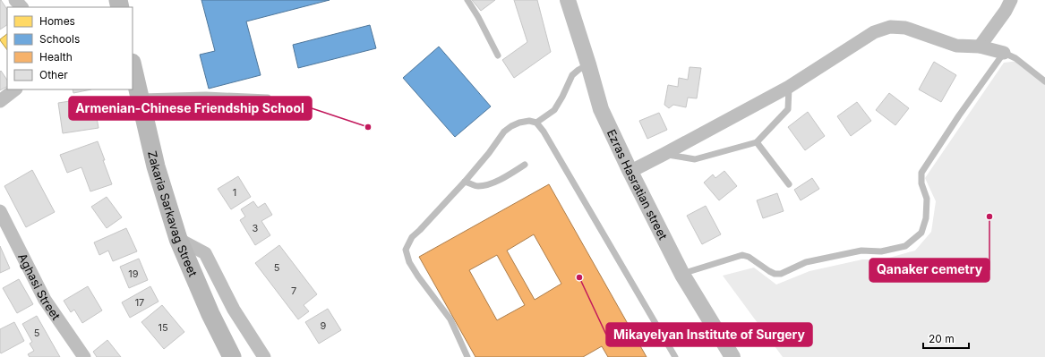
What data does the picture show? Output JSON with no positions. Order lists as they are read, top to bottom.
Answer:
{
  "streets": {
    "main road": ["Zakaria Sarkavag Street"],
    "street": ["Ezras Hasratian street", "Aghasi Street"]
  },
  "places": ["Armenian-Chinese Friendship School", "Qanaker cemetry", "Mikayelyan Institute of Surgery"],
  "house_numbers": [
    "1",
    "3",
    "5",
    "19",
    "7",
    "17",
    "9",
    "15",
    "5"
  ],
  "legend": [
    "Homes",
    "Schools",
    "Health",
    "Other"
  ],
  "scale_bar": "20 m"
}
